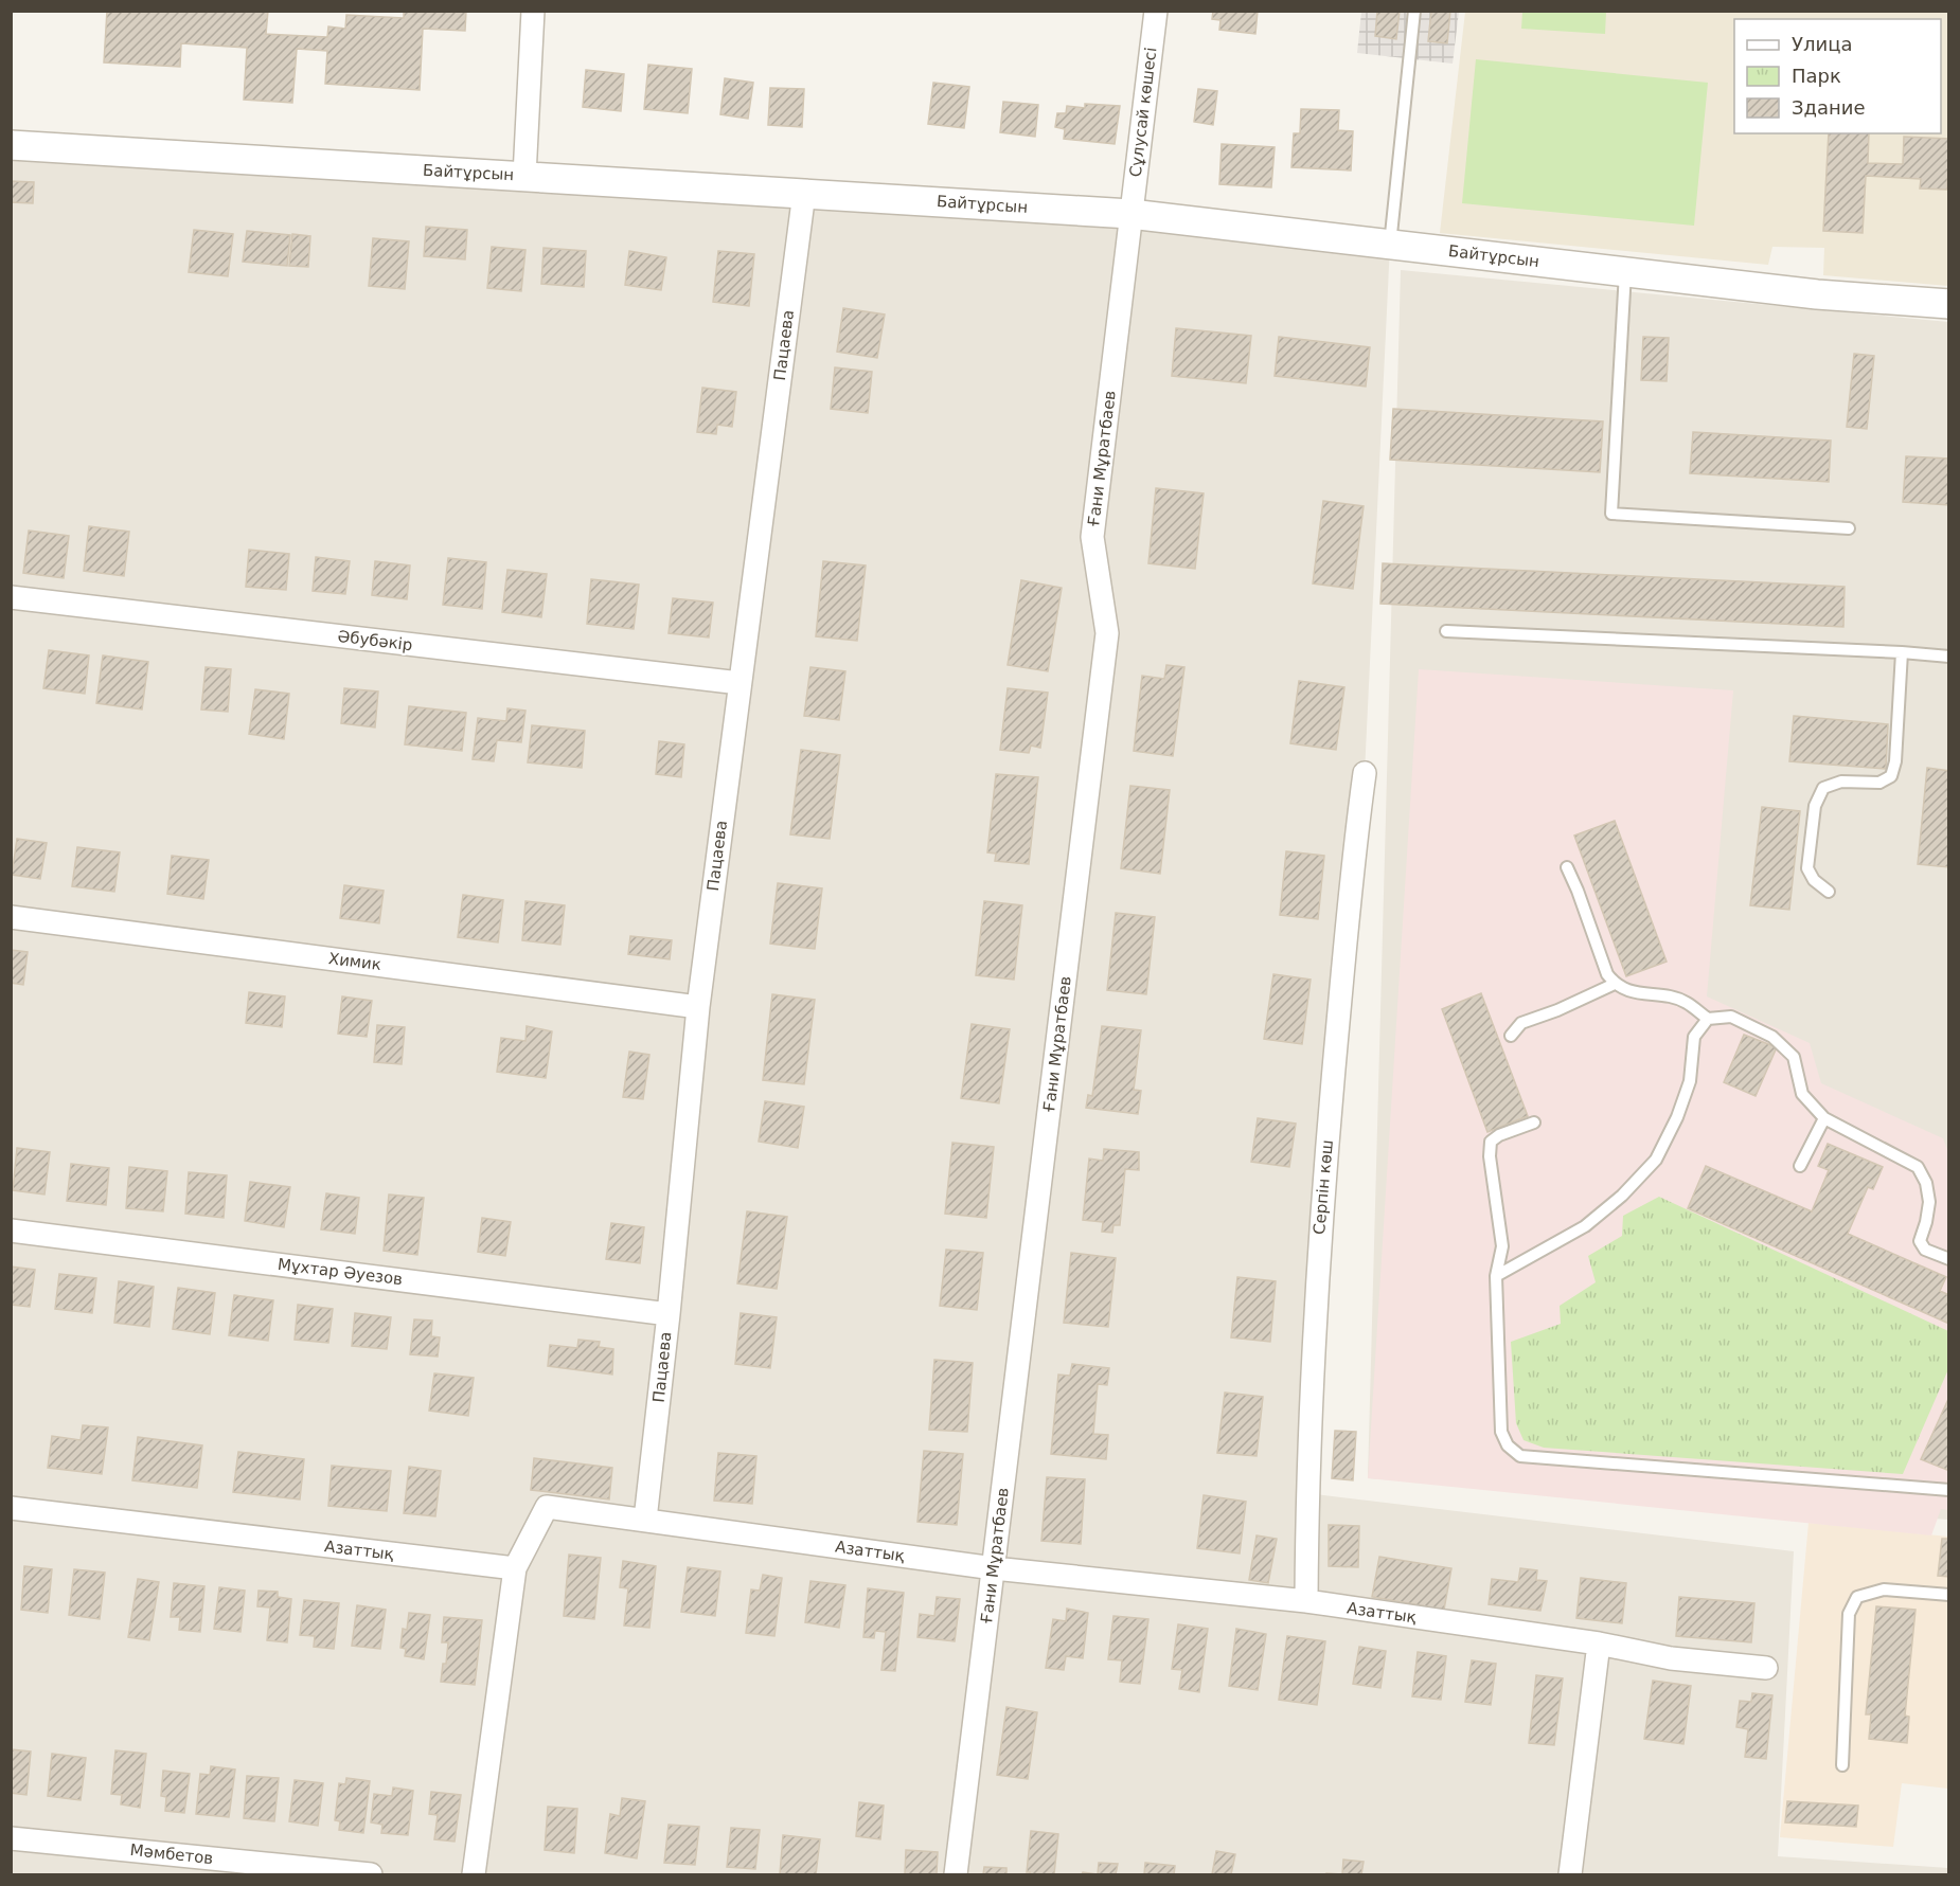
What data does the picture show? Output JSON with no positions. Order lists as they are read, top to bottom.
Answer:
{
  "streets": {
    "street": [
      "Сұлусай көшесі",
      "Байтұрсын",
      "Пацаева",
      "Ғани Мұратбаев",
      "Әбубәкір",
      "Химик",
      "Серпін көш",
      "Мұхтар Әуезов",
      "Азаттық",
      "Мәмбетов"
    ]
  },
  "crossings": [
    ["Сұлусай көшесі", "Байтұрсын"],
    ["Сұлусай көшесі", "Ғани Мұратбаев"],
    ["Байтұрсын", "Пацаева"],
    ["Байтұрсын", "Ғани Мұратбаев"],
    ["Пацаева", "Әбубәкір"],
    ["Пацаева", "Химик"],
    ["Пацаева", "Мұхтар Әуезов"],
    ["Пацаева", "Азаттық"],
    ["Ғани Мұратбаев", "Азаттық"],
    ["Серпін көш", "Азаттық"]
  ],
  "legend": ["Улица", "Парк", "Здание"]
}
